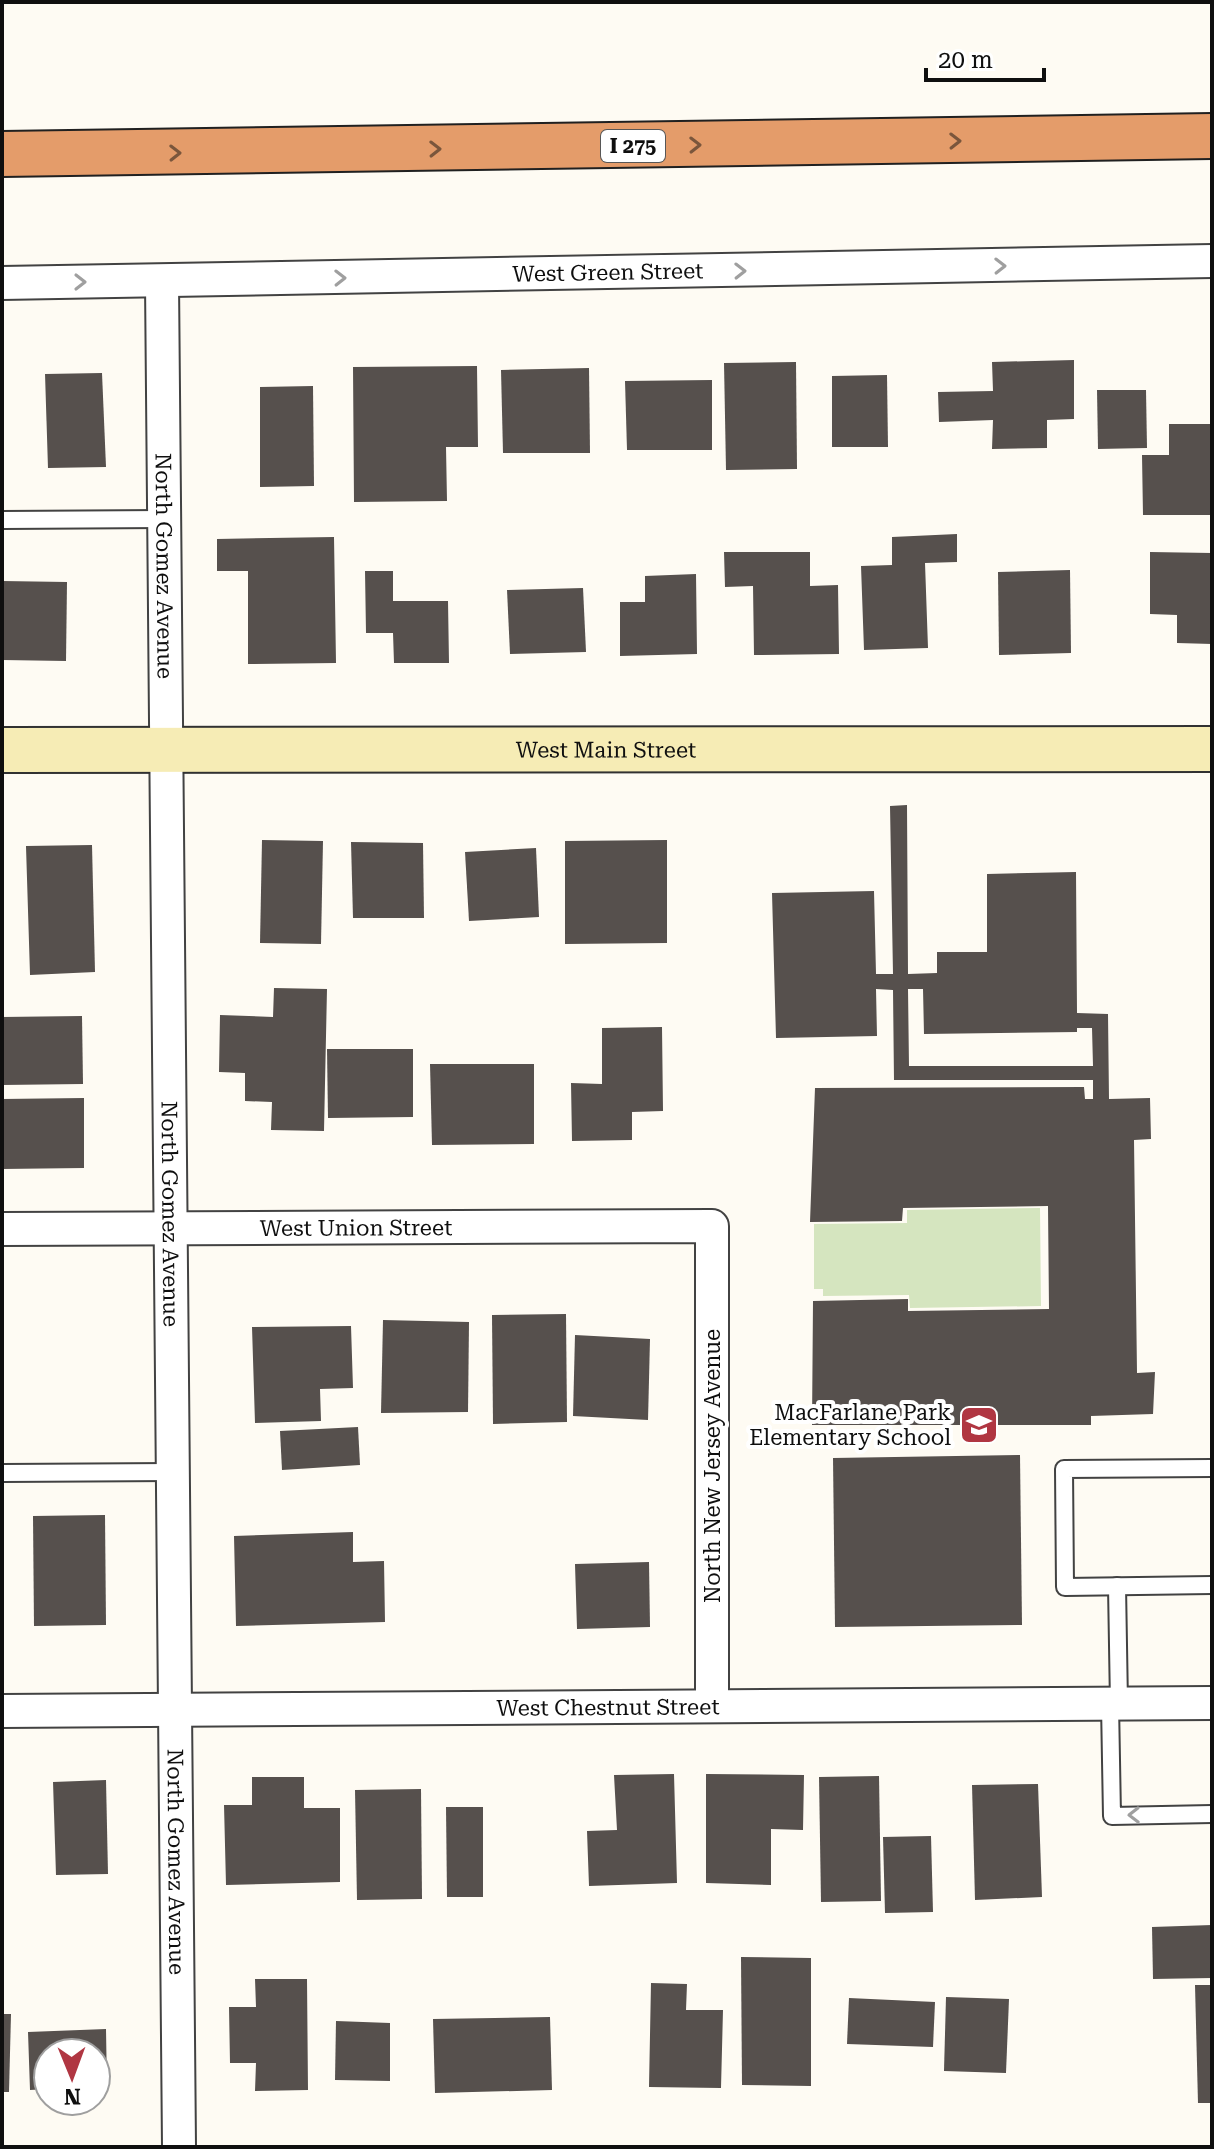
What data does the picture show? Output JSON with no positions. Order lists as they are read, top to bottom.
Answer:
{
  "streets": {
    "highway": ["I 275"],
    "street": [
      "West Green Street",
      "North Gomez Avenue",
      "West Main Street",
      "West Union Street",
      "North New Jersey Avenue",
      "West Chestnut Street"
    ]
  },
  "crossings": [
    ["West Green Street", "North Gomez Avenue"],
    ["North Gomez Avenue", "West Main Street"],
    ["North Gomez Avenue", "West Union Street"],
    ["North Gomez Avenue", "West Chestnut Street"],
    ["West Union Street", "North New Jersey Avenue"],
    ["North New Jersey Avenue", "West Chestnut Street"]
  ],
  "one_way": ["West Green Street"],
  "places": {
    "school or university": ["MacFarlane Park Elementary School"]
  },
  "scale_bar": "20 m",
  "north": "bottom"
}
